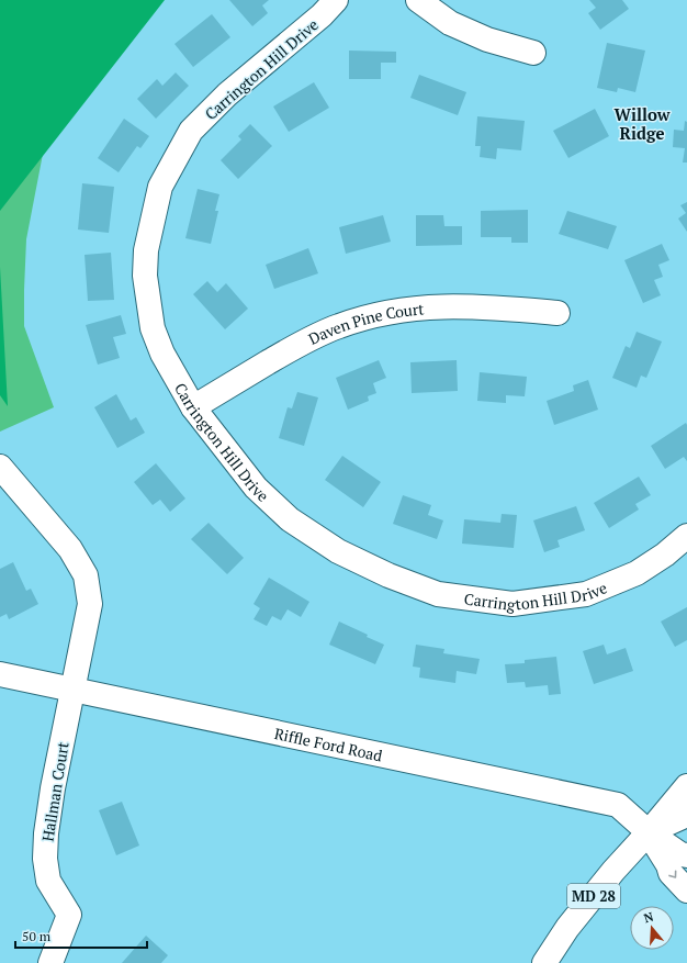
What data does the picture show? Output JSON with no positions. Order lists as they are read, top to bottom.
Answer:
{
  "streets": {
    "street": [
      "Carrington Hill Drive",
      "Daven Pine Court",
      "Riffle Ford Road",
      "Hallman Court",
      "MD 28"
    ]
  },
  "crossings": [
    ["Carrington Hill Drive", "Daven Pine Court"],
    ["Riffle Ford Road", "Hallman Court"],
    ["Riffle Ford Road", "MD 28"]
  ],
  "districts": ["Willow Ridge"],
  "scale_bar": "50 m",
  "north": "top"
}
